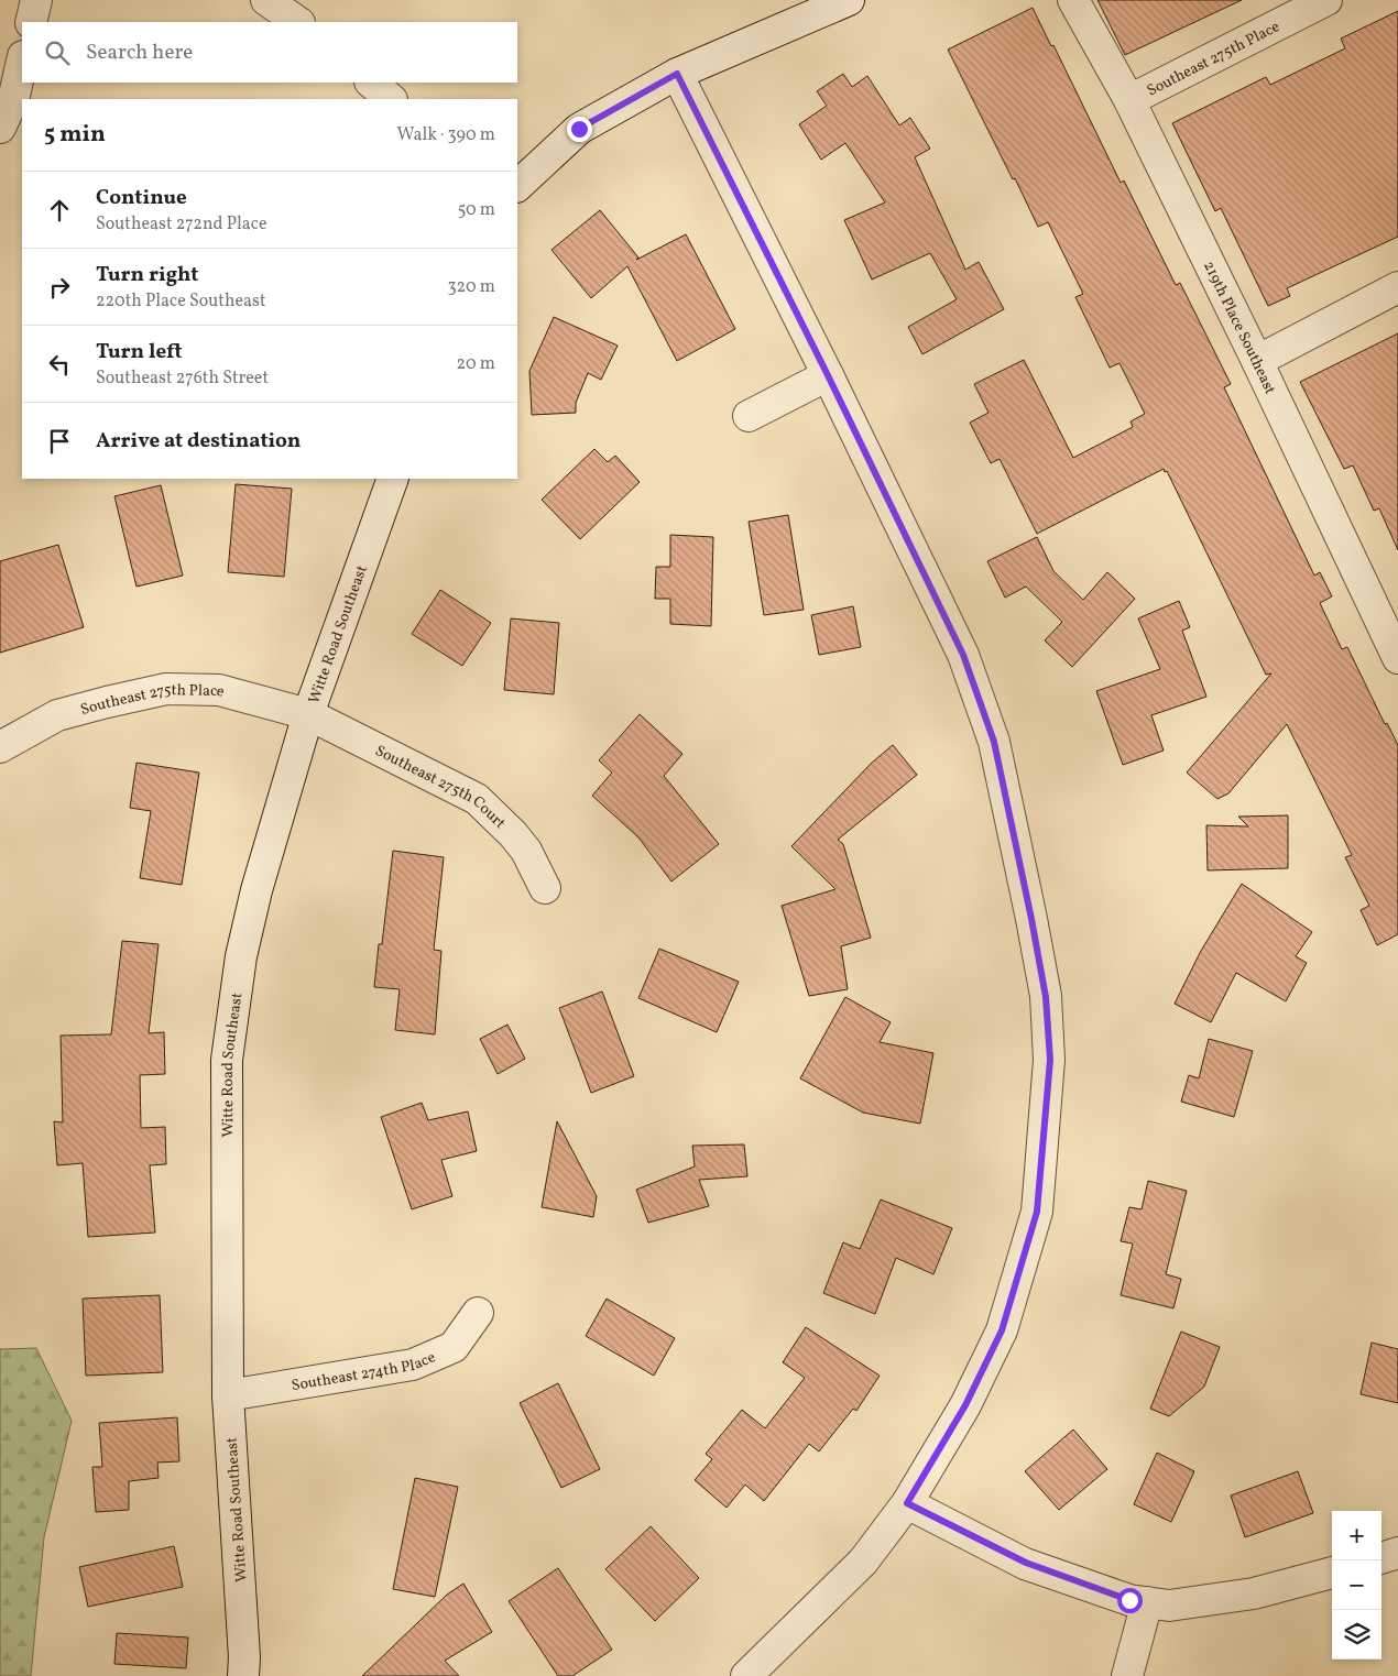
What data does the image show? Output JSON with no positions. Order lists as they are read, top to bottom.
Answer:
{
  "streets": {
    "street": [
      "Southeast 275th Place",
      "219th Place Southeast",
      "Witte Road Southeast",
      "Southeast 275th Court",
      "Southeast 274th Place"
    ]
  },
  "crossings": [
    ["Southeast 275th Place", "219th Place Southeast"],
    ["Southeast 275th Place", "Witte Road Southeast"],
    ["Southeast 275th Place", "Southeast 275th Court"],
    ["Witte Road Southeast", "Southeast 275th Court"],
    ["Witte Road Southeast", "Southeast 274th Place"]
  ],
  "page": {
    "search": "Search here",
    "heading": ["5 min", "Walk · 390 m"],
    "list": [
      ["Continue", "Southeast 272nd Place", "50 m"],
      ["Turn right", "220th Place Southeast", "320 m"],
      ["Turn left", "Southeast 276th Street", "20 m"],
      "Arrive at destination"
    ],
    "map_buttons": ["+", "−"]
  }
}
